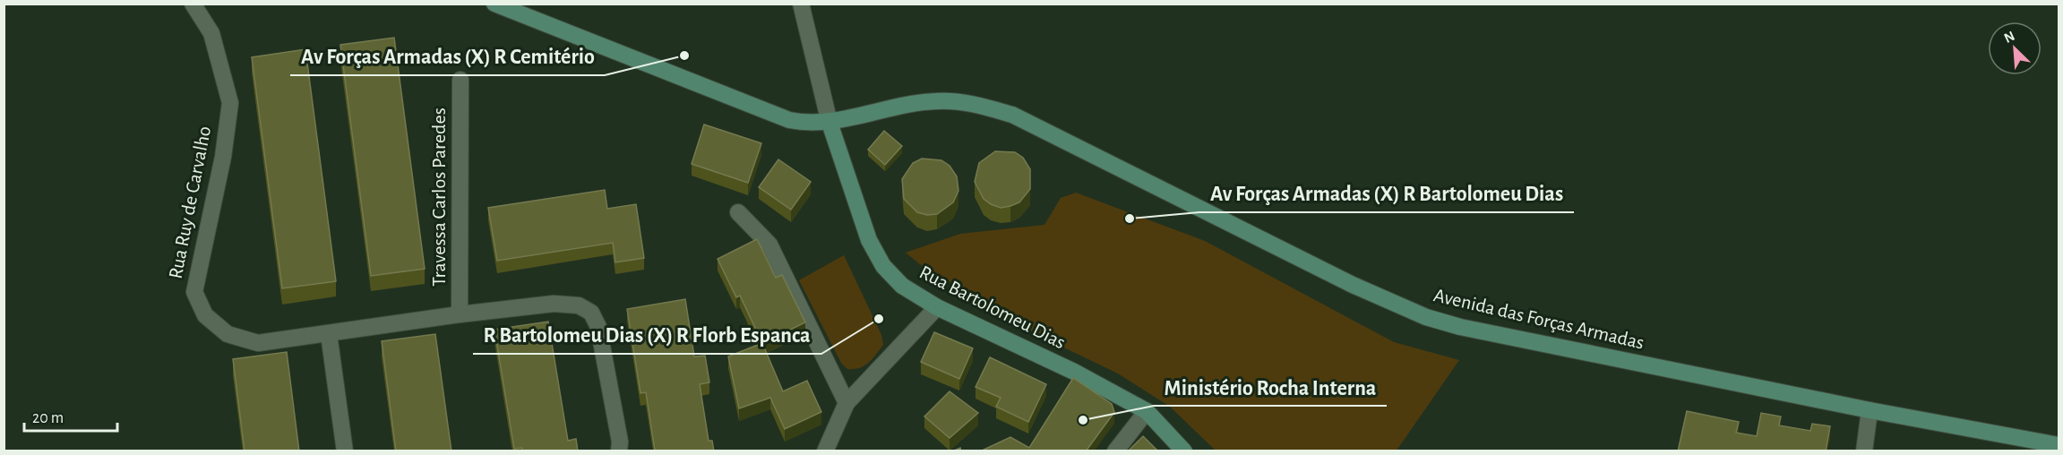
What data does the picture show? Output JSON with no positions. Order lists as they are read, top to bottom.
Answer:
{
  "streets": {
    "street": [
      "Travessa Carlos Paredes",
      "Rua Ruy de Carvalho",
      "Rua Bartolomeu Dias",
      "Avenida das Forças Armadas"
    ]
  },
  "crossings": [
    ["Travessa Carlos Paredes", "Rua Ruy de Carvalho"],
    ["Rua Bartolomeu Dias", "Avenida das Forças Armadas"]
  ],
  "places": [
    "Av Forças Armadas (X) R Cemitério",
    "Av Forças Armadas (X) R Bartolomeu Dias",
    "R Bartolomeu Dias (X) R Florb Espanca",
    "Ministério Rocha Interna"
  ],
  "scale_bar": "20 m",
  "north": "top left"
}
